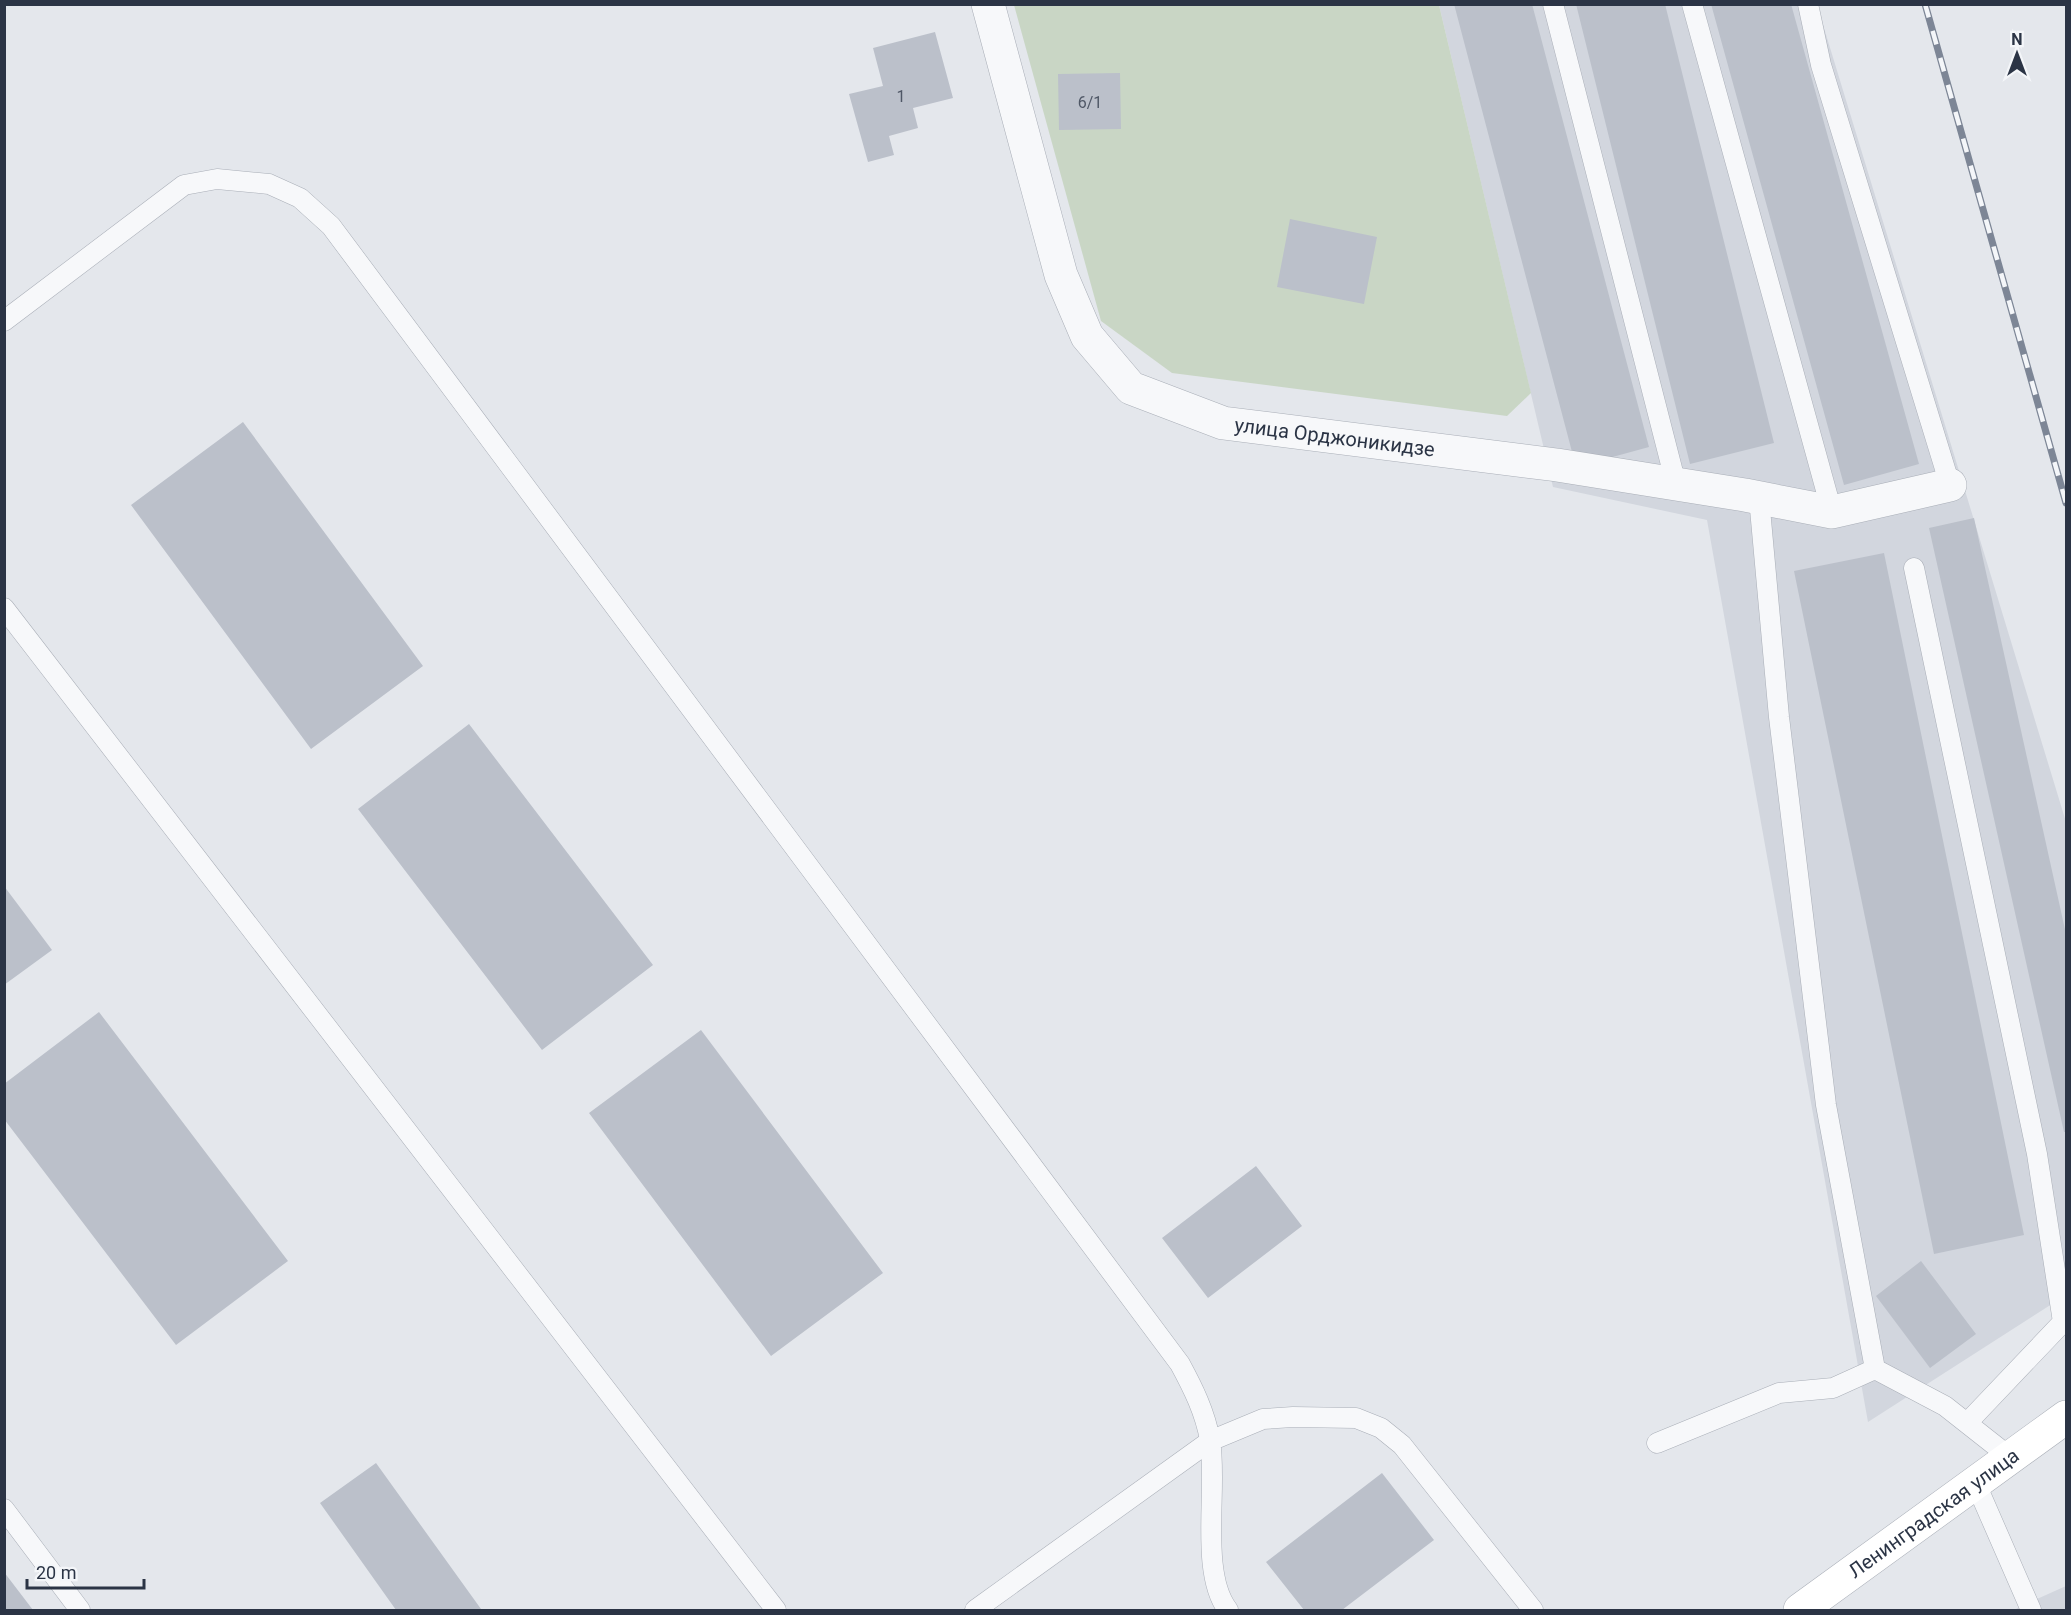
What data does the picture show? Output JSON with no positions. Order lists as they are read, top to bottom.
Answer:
{
  "streets": {
    "street": ["улица Орджоникидзе", "Ленинградская улица"]
  },
  "house_numbers": ["1", "6/1"],
  "scale_bar": "20 m",
  "north": "top"
}
